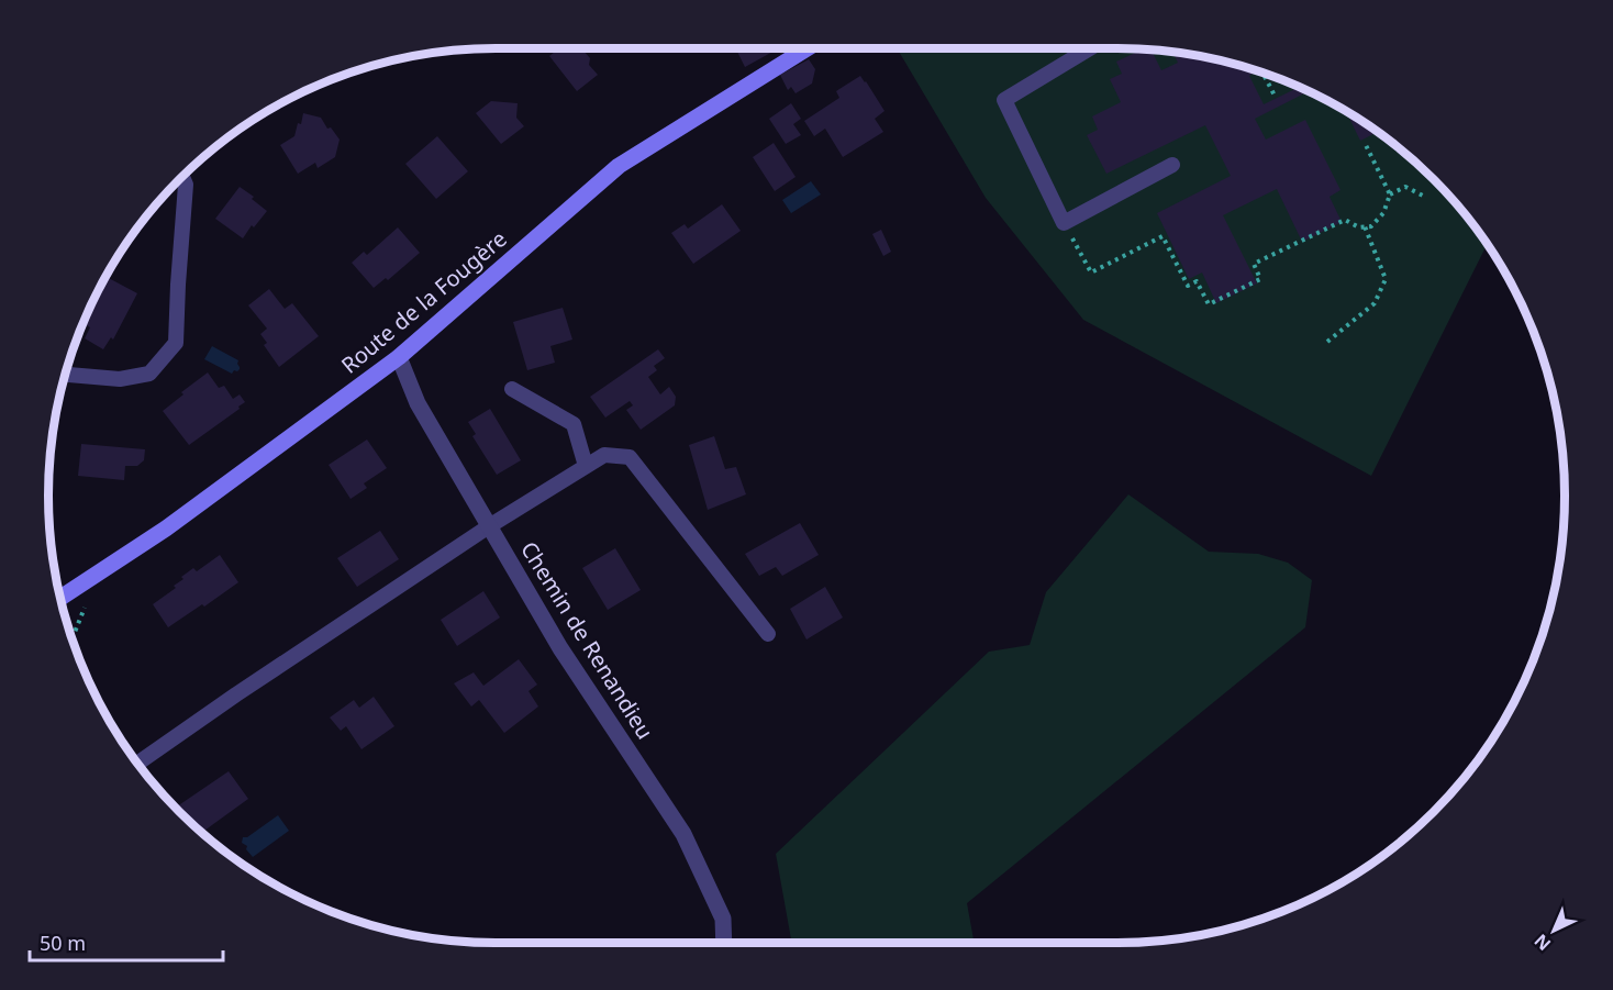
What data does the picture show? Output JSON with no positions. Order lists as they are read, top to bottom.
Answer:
{
  "streets": {
    "street": ["Route de la Fougère", "Chemin de Renandieu"]
  },
  "crossings": [
    ["Route de la Fougère", "Chemin de Renandieu"]
  ],
  "scale_bar": "50 m",
  "north": "bottom left"
}
